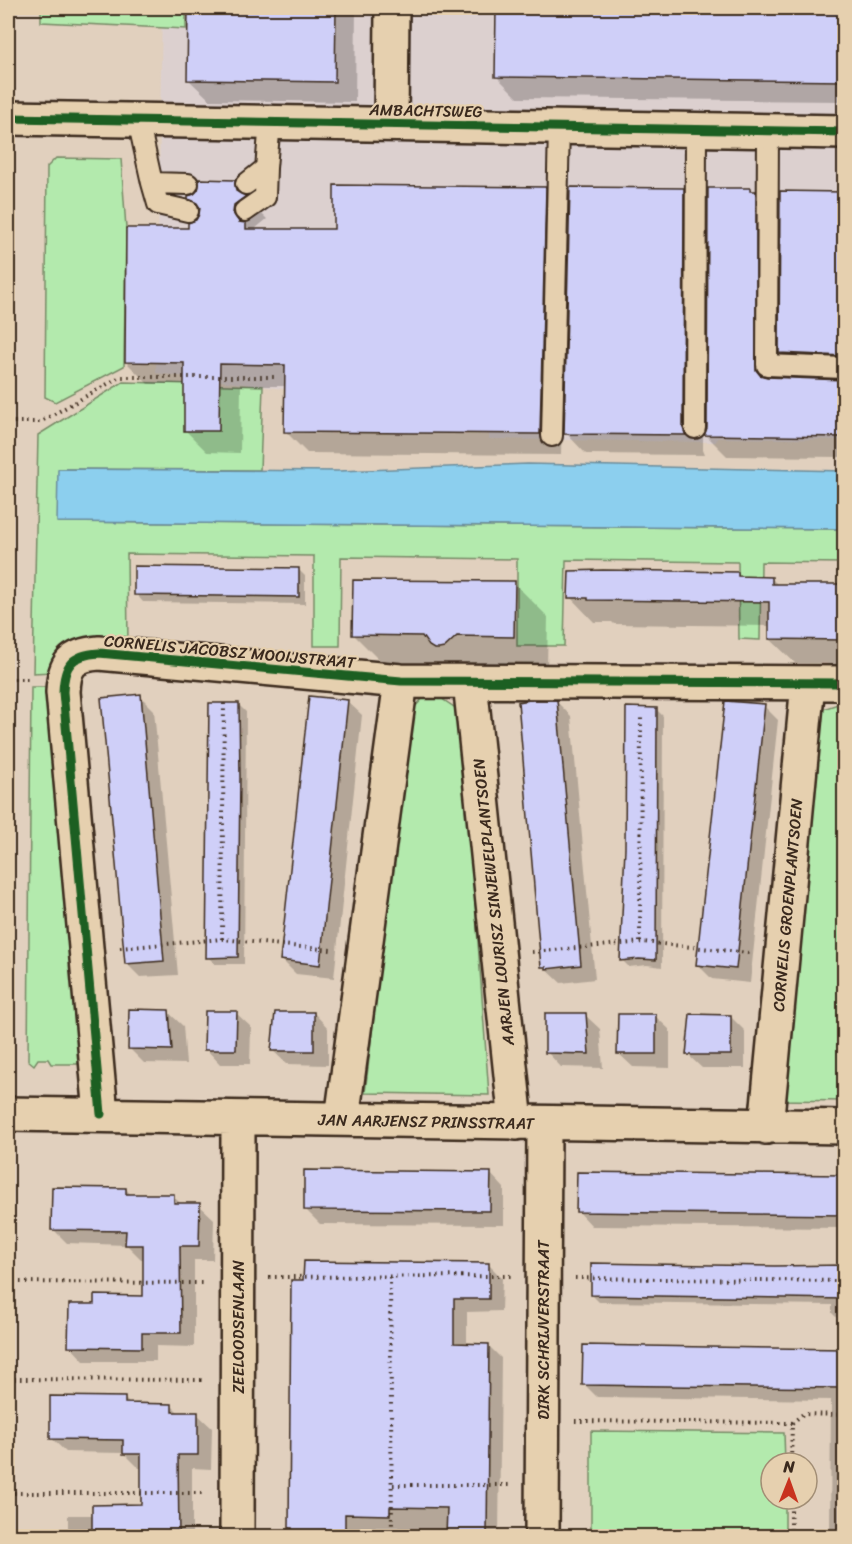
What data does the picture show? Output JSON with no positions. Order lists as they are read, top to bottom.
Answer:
{
  "streets": {
    "street": [
      "AMBACHTSWEG",
      "CORNELIS JACOBSZ MOOIJSTRAAT",
      "AARJEN LOURISZ SINJEWELPLANTSOEN",
      "CORNELIS GROENPLANTSOEN",
      "JAN AARJENSZ PRINSSTRAAT",
      "ZEELOODSENLAAN",
      "DIRK SCHRIJVERSTRAAT"
    ]
  },
  "crossings": [
    ["CORNELIS JACOBSZ MOOIJSTRAAT", "AARJEN LOURISZ SINJEWELPLANTSOEN"],
    ["CORNELIS JACOBSZ MOOIJSTRAAT", "CORNELIS GROENPLANTSOEN"],
    ["CORNELIS JACOBSZ MOOIJSTRAAT", "JAN AARJENSZ PRINSSTRAAT"],
    ["AARJEN LOURISZ SINJEWELPLANTSOEN", "JAN AARJENSZ PRINSSTRAAT"],
    ["AARJEN LOURISZ SINJEWELPLANTSOEN", "DIRK SCHRIJVERSTRAAT"],
    ["CORNELIS GROENPLANTSOEN", "JAN AARJENSZ PRINSSTRAAT"],
    ["JAN AARJENSZ PRINSSTRAAT", "ZEELOODSENLAAN"],
    ["JAN AARJENSZ PRINSSTRAAT", "DIRK SCHRIJVERSTRAAT"]
  ],
  "north": "top"
}
